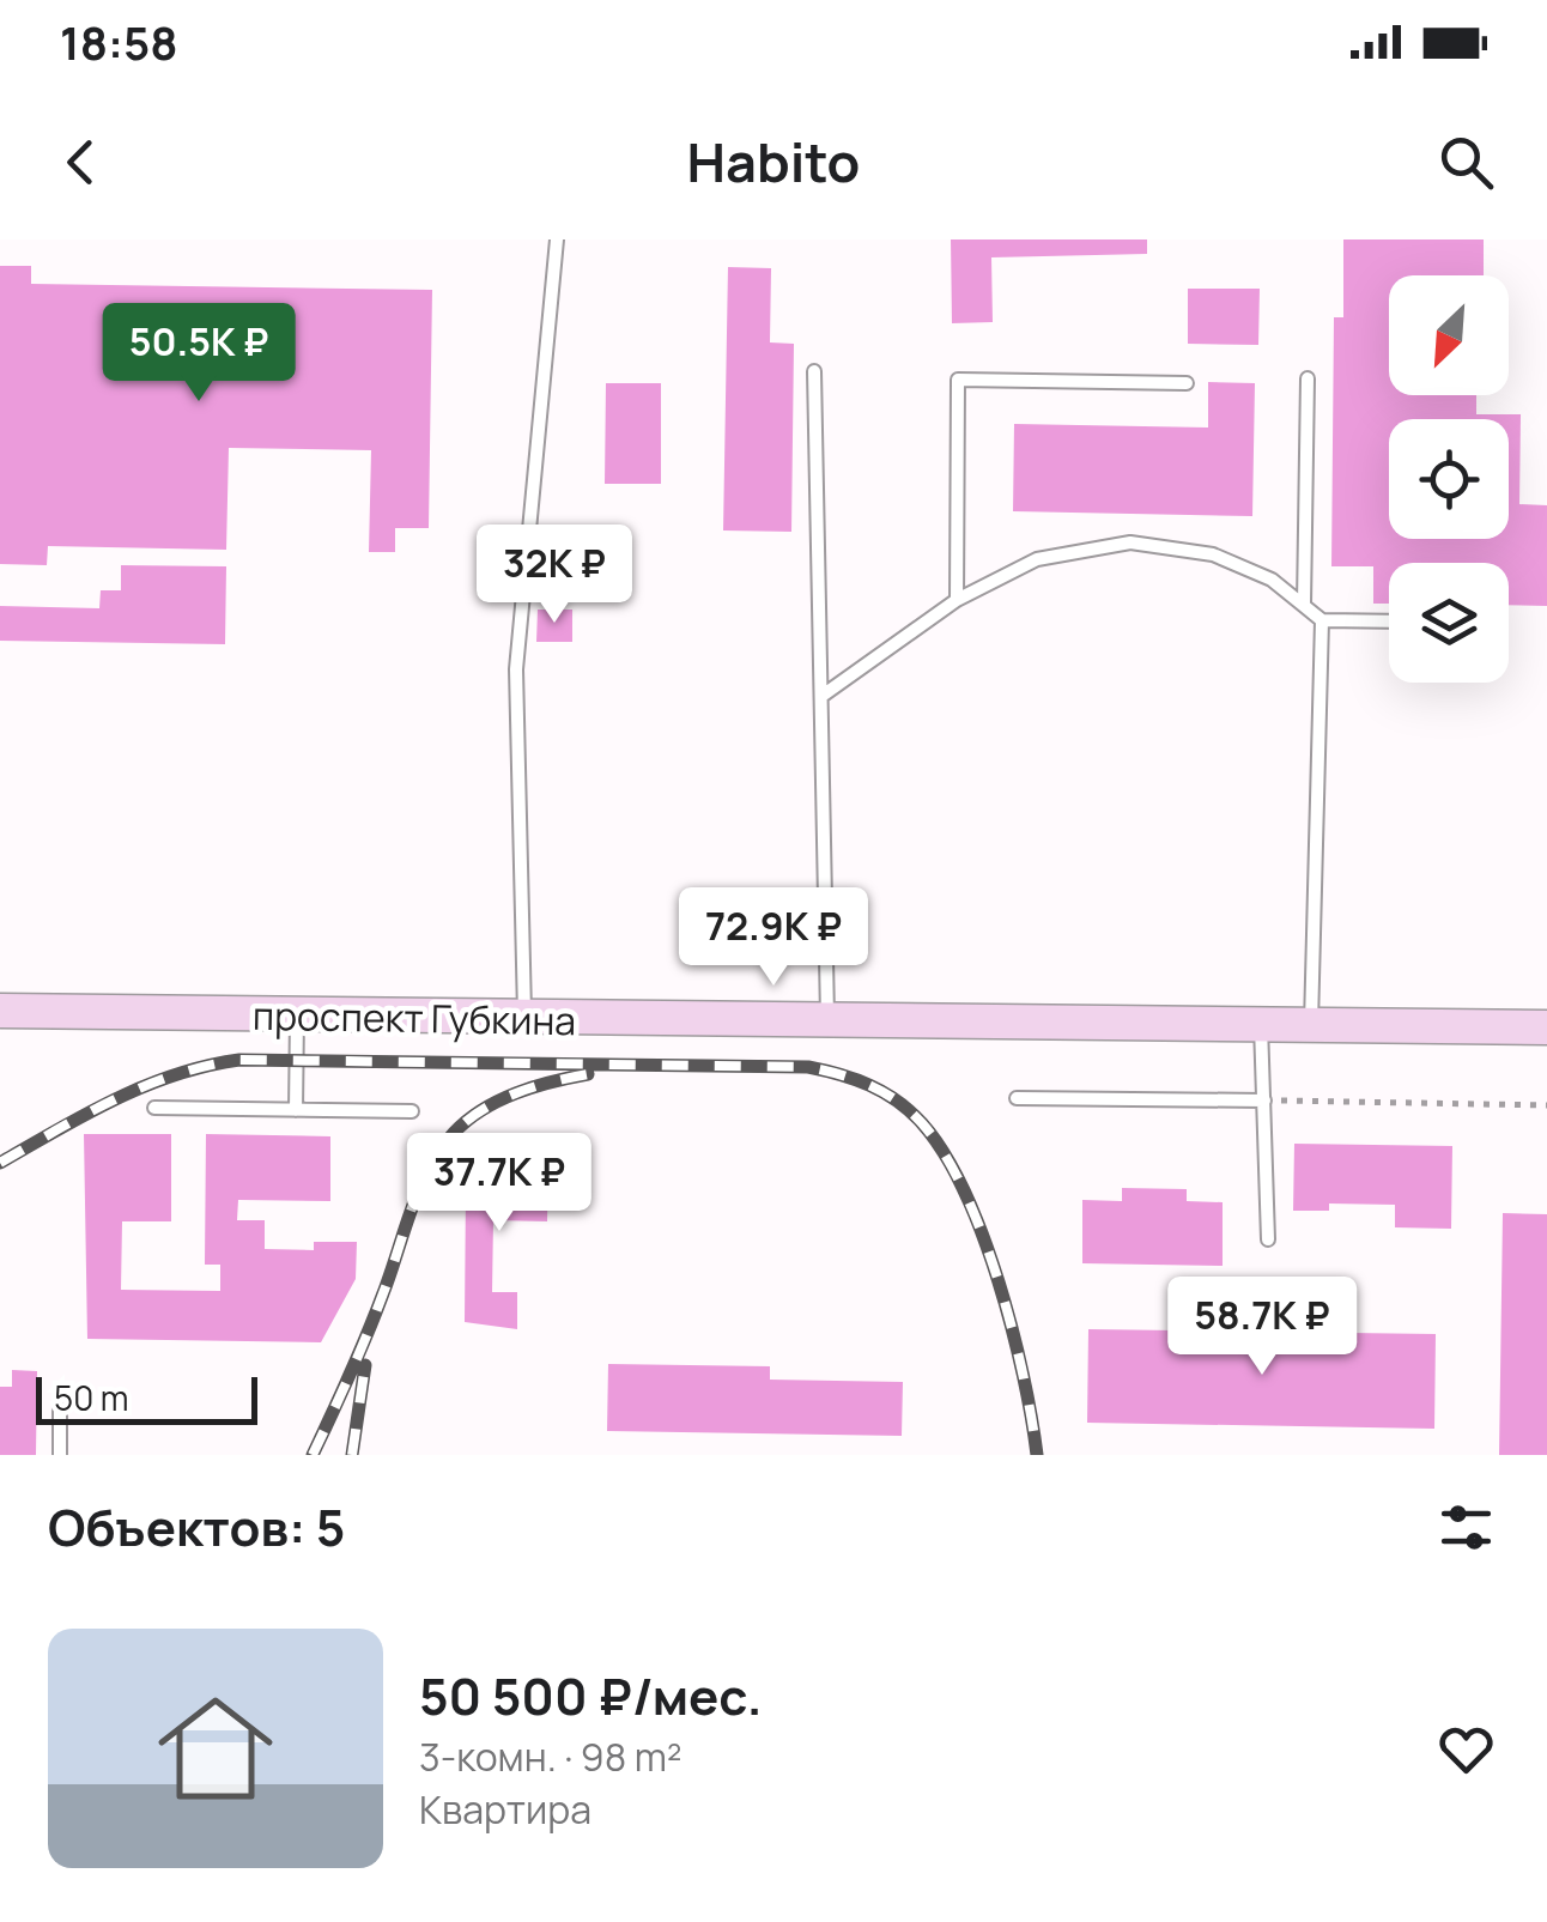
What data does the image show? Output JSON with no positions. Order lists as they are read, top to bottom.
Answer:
{
  "streets": {
    "main road": ["проспект Губкина"]
  },
  "scale_bar": "50 m",
  "north": "bottom left",
  "page": {
    "status": "18:58",
    "header": "Habito",
    "price": [
      "50.5K ₽",
      "32K ₽",
      "72.9K ₽",
      "37.7K ₽",
      "58.7K ₽"
    ],
    "scale": "50 m",
    "heading": "Объектов: 5",
    "list": [
      {
        "name": "50 500 ₽/мес.",
        "note": "3-комн. · 98 m² · Квартира"
      }
    ]
  }
}
